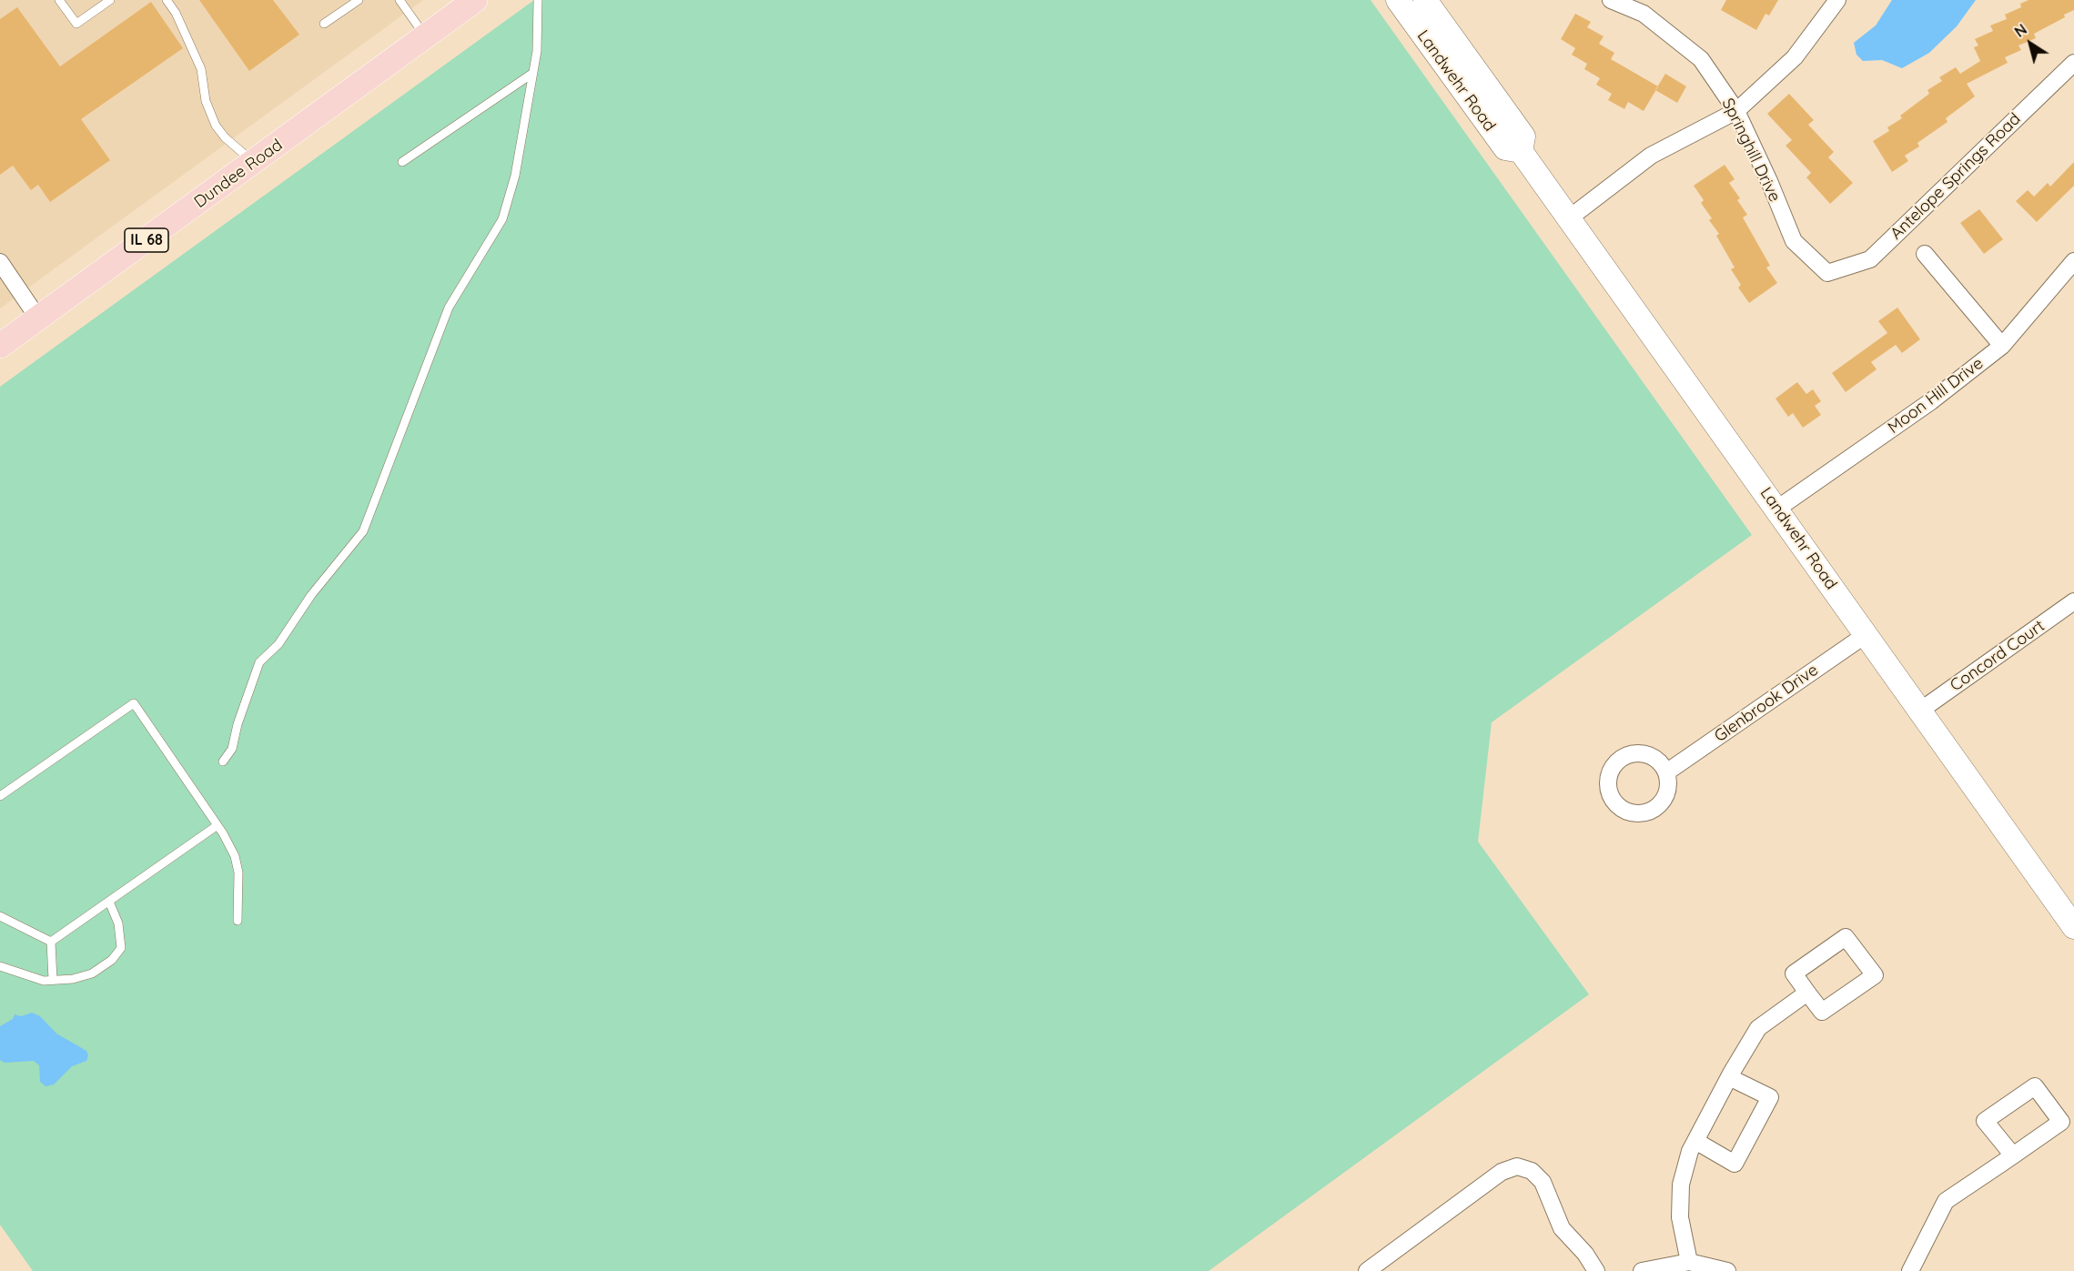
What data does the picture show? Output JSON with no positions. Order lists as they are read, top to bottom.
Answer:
{
  "streets": {
    "main road": ["Landwehr Road", "Dundee Road", "IL 68"],
    "street": [
      "Springhill Drive",
      "Antelope Springs Road",
      "Moon Hill Drive",
      "Concord Court",
      "Glenbrook Drive"
    ]
  },
  "crossings": [
    ["Landwehr Road", "Moon Hill Drive"],
    ["Landwehr Road", "Concord Court"],
    ["Landwehr Road", "Glenbrook Drive"],
    ["Springhill Drive", "Antelope Springs Road"]
  ],
  "north": "top left"
}
